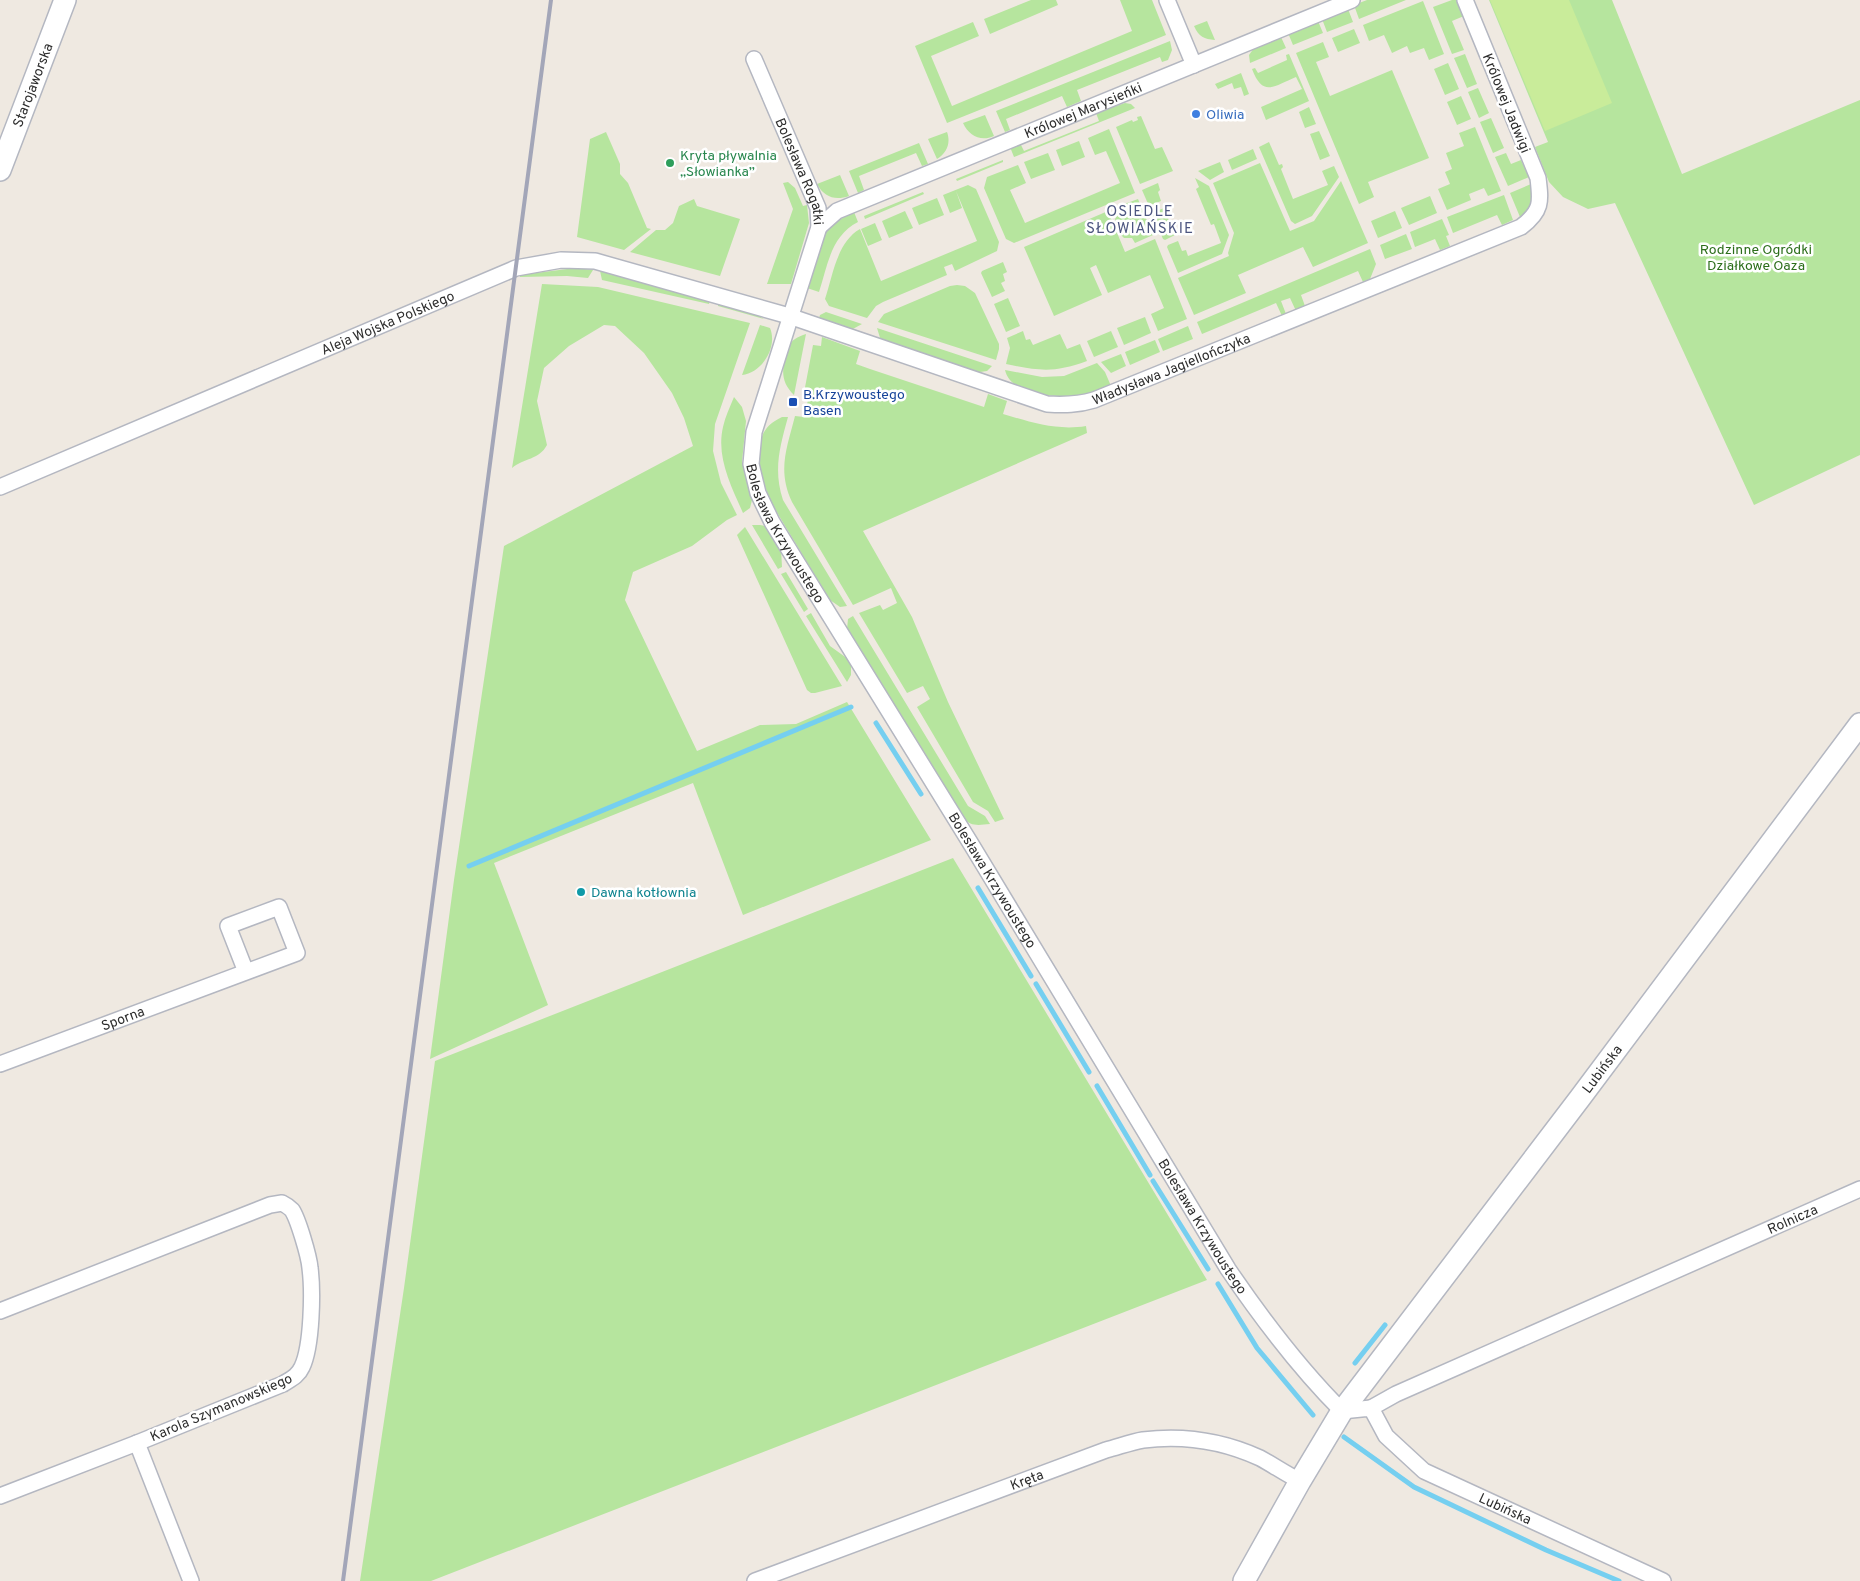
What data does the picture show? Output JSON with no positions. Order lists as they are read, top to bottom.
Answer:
{
  "streets": {
    "main road": ["Starojaworska", "Lubińska"],
    "street": [
      "Królowej Jadwigi",
      "Królowej Marysieńki",
      "Bolesława Rogatki",
      "Aleja Wojska Polskiego",
      "Władysława Jagiellończyka",
      "Bolesława Krzywoustego",
      "Sporna",
      "Rolnicza",
      "Karola Szymanowskiego",
      "Kręta"
    ]
  },
  "crossings": [
    ["Królowej Jadwigi", "Władysława Jagiellończyka"],
    ["Królowej Marysieńki", "Bolesława Rogatki"],
    ["Bolesława Rogatki", "Aleja Wojska Polskiego"],
    ["Bolesława Rogatki", "Władysława Jagiellończyka"],
    ["Bolesława Rogatki", "Bolesława Krzywoustego"],
    ["Aleja Wojska Polskiego", "Władysława Jagiellończyka"],
    ["Aleja Wojska Polskiego", "Bolesława Krzywoustego"],
    ["Władysława Jagiellończyka", "Bolesława Krzywoustego"],
    ["Bolesława Krzywoustego", "Lubińska"],
    ["Lubińska", "Rolnicza"],
    ["Lubińska", "Kręta"]
  ],
  "districts": ["OSIEDLE SŁOWIAŃSKIE"],
  "parks": ["Rodzinne Ogródki Działkowe Oaza"],
  "places": {
    "other": ["Oliwia", "Kryta pływalnia „Słowianka”", "Dawna kotłownia"],
    "transit": ["B.Krzywoustego Basen"]
  }
}
